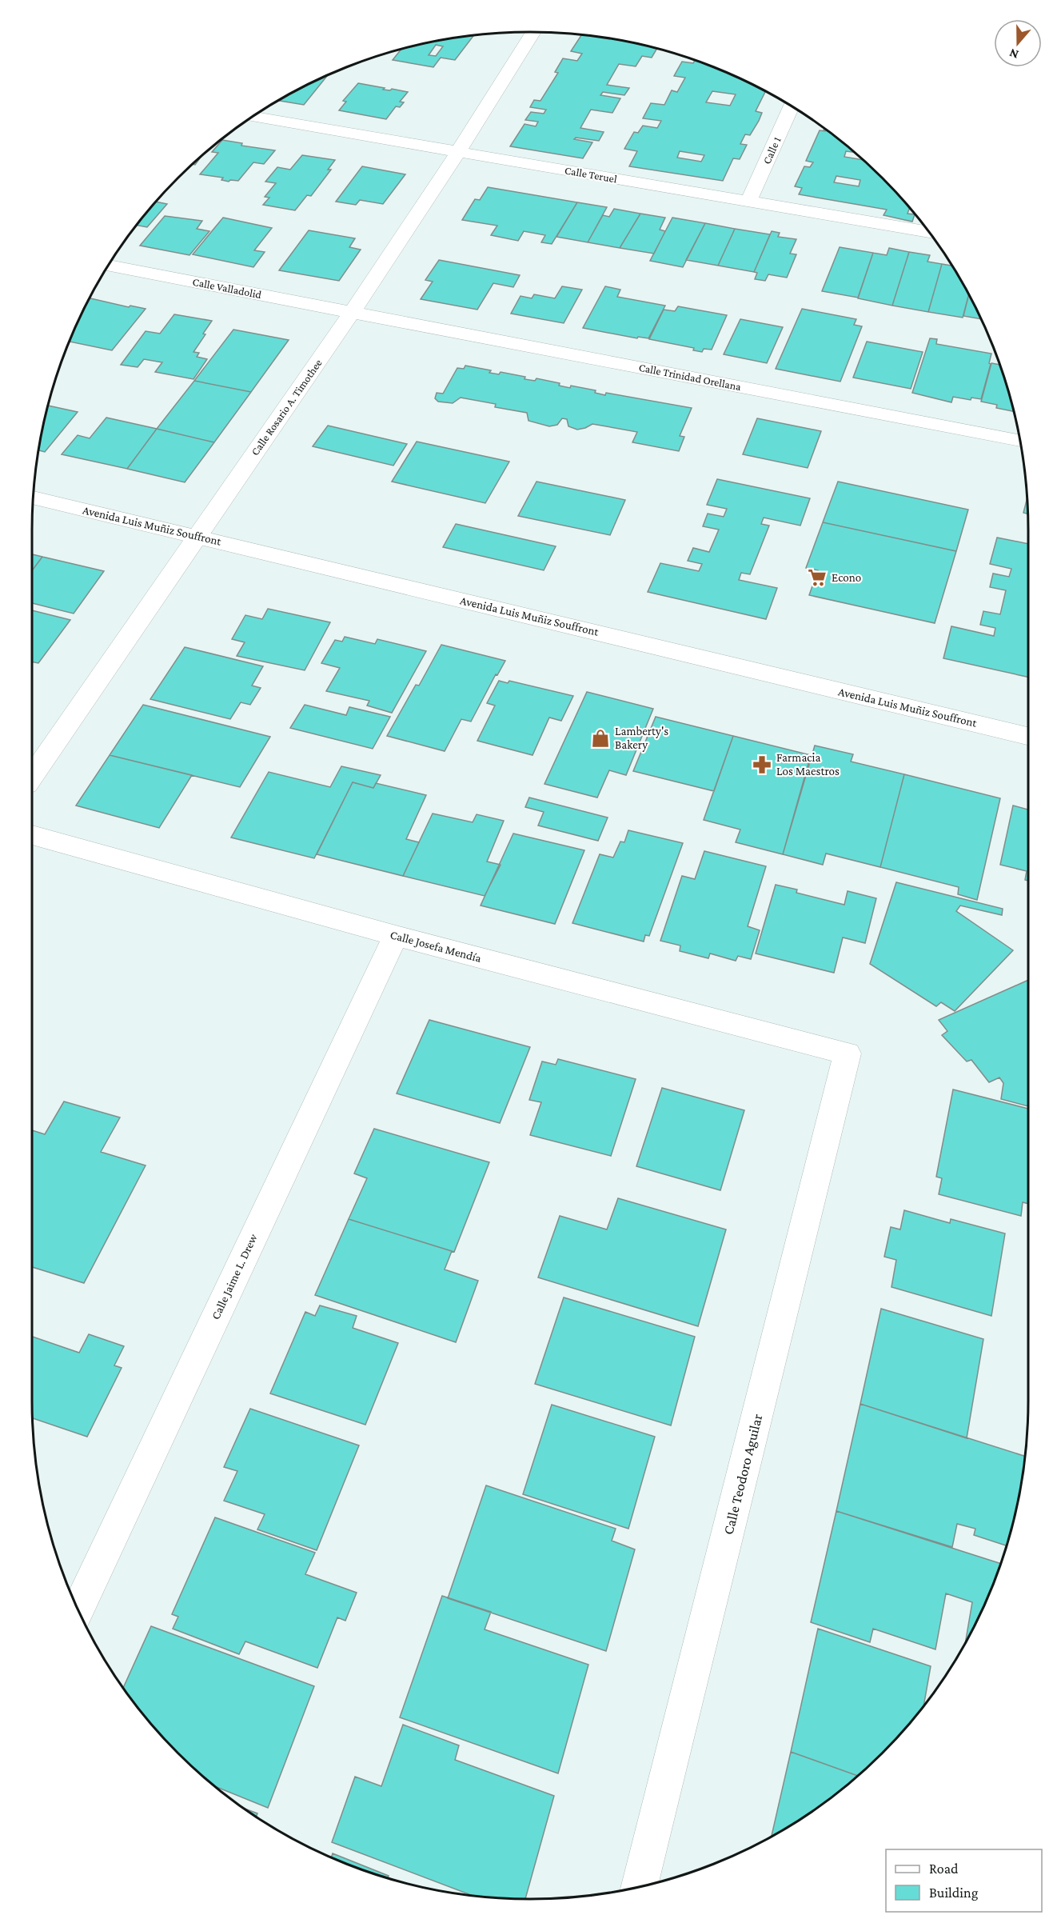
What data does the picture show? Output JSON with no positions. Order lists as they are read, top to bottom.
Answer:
{
  "streets": {
    "street": [
      "Calle 1",
      "Calle Teruel",
      "Calle Valladolid",
      "Calle Trinidad Orellana",
      "Calle Rosario A. Timothee",
      "Avenida Luis Muñiz Souffront",
      "Calle Josefa Mendía",
      "Calle Jaime L. Drew",
      "Calle Teodoro Aguilar"
    ]
  },
  "crossings": [
    ["Calle 1", "Calle Teruel"],
    ["Calle Teruel", "Calle Rosario A. Timothee"],
    ["Calle Valladolid", "Calle Trinidad Orellana"],
    ["Calle Valladolid", "Calle Rosario A. Timothee"],
    ["Calle Trinidad Orellana", "Calle Rosario A. Timothee"],
    ["Calle Rosario A. Timothee", "Avenida Luis Muñiz Souffront"],
    ["Calle Josefa Mendía", "Calle Jaime L. Drew"],
    ["Calle Josefa Mendía", "Calle Teodoro Aguilar"]
  ],
  "places": {
    "supermarket": ["Econo"],
    "shop": ["Lamberty's Bakery"],
    "pharmacy": ["Farmacia Los Maestros"]
  },
  "legend": ["Road", "Building"],
  "north": "bottom"
}
